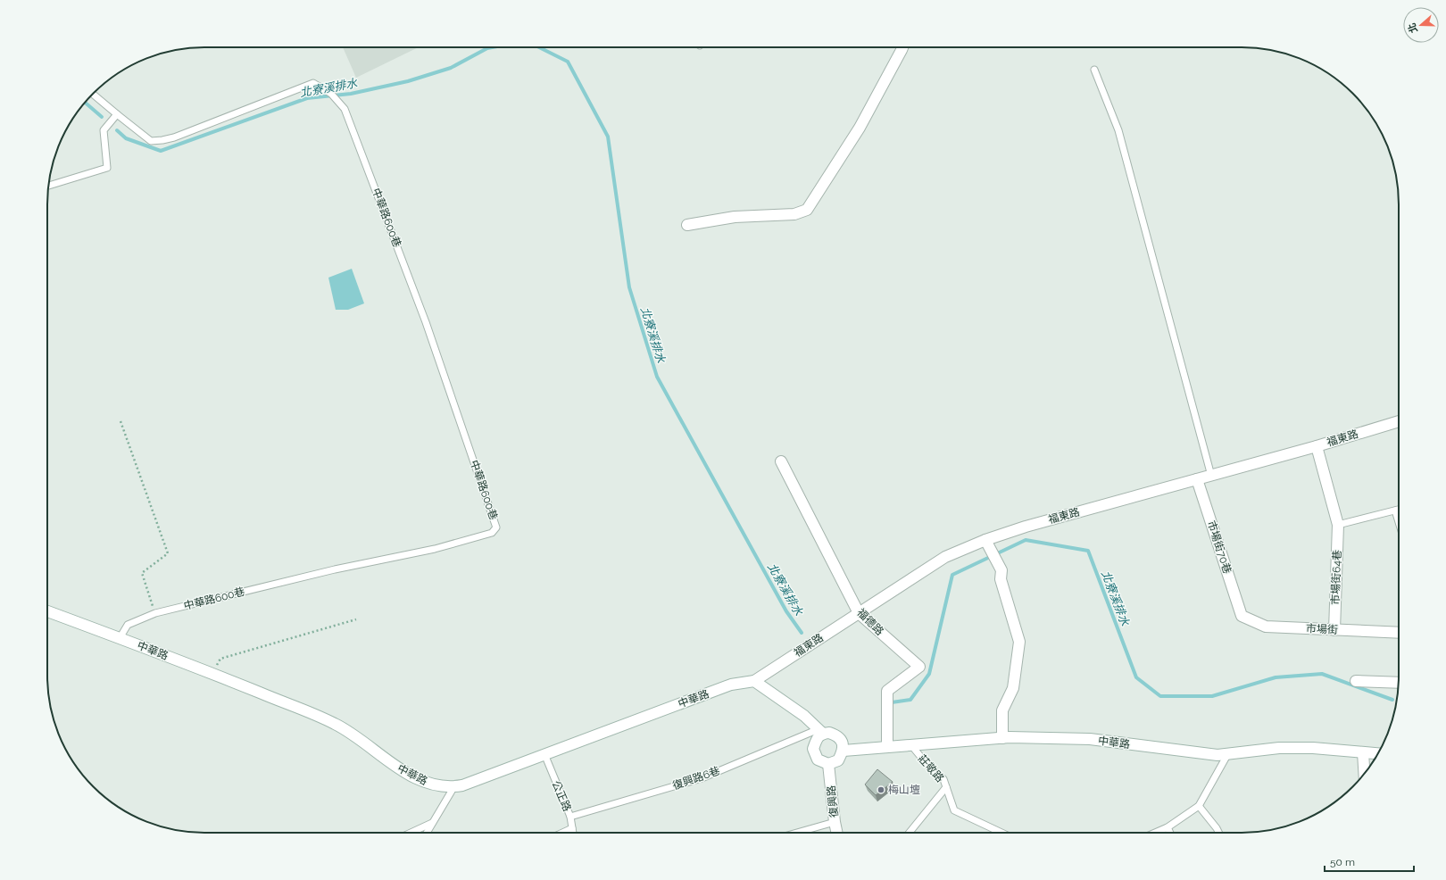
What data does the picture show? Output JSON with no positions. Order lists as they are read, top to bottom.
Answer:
{
  "streets": {
    "street": [
      "福東路",
      "市場街70巷",
      "市場街64巷",
      "福德路",
      "市場街",
      "中華路",
      "復興路"
    ],
    "lane": [
      "中華路600巷",
      "莊敬路",
      "復興路6巷",
      "公正路"
    ]
  },
  "crossings": [
    ["中華路600巷", "中華路"],
    ["福東路", "市場街70巷"],
    ["福東路", "市場街64巷"],
    ["福東路", "福德路"],
    ["福東路", "中華路"],
    ["市場街70巷", "市場街"],
    ["市場街64巷", "市場街"],
    ["福德路", "中華路"],
    ["中華路", "莊敬路"],
    ["中華路", "復興路6巷"],
    ["中華路", "公正路"],
    ["中華路", "復興路"],
    ["復興路6巷", "公正路"],
    ["復興路6巷", "復興路"]
  ],
  "water": ["北寮溪排水"],
  "places": ["梅山壇"],
  "scale_bar": "50 m",
  "north": "left"
}
